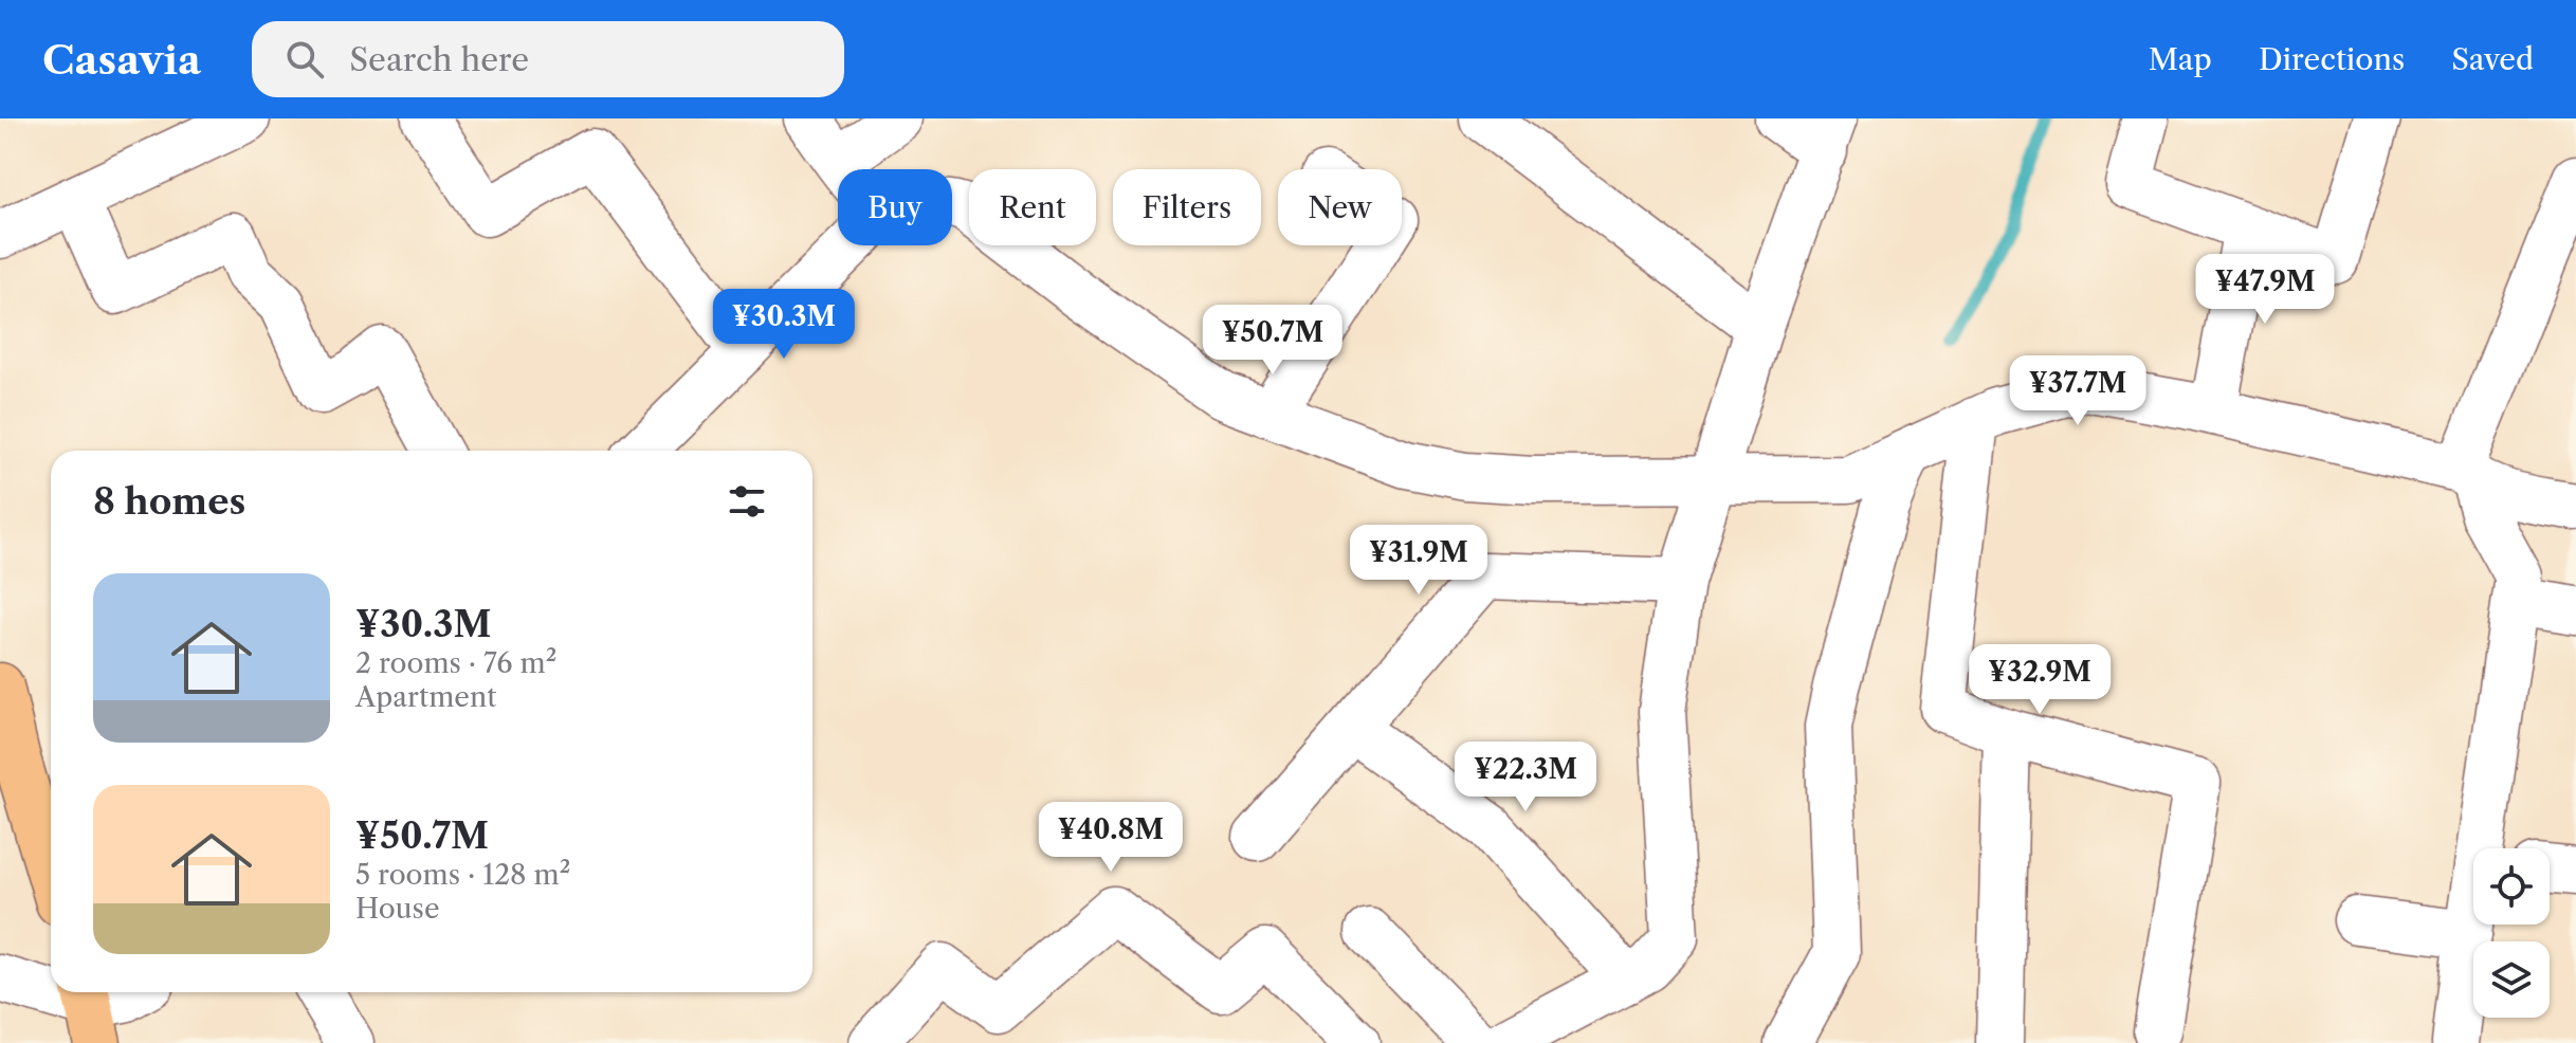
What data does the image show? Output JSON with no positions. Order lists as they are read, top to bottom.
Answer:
{
  "page": {
    "header": "Casavia",
    "search": "Search here",
    "nav": ["Map", "Directions", "Saved"],
    "chip": [
      "Buy",
      "Rent",
      "Filters",
      "New"
    ],
    "price": [
      "¥47.9M",
      "¥30.3M",
      "¥50.7M",
      "¥37.7M",
      "¥31.9M",
      "¥32.9M",
      "¥22.3M",
      "¥40.8M"
    ],
    "heading": "8 homes",
    "list": [
      {
        "name": "¥30.3M",
        "note": "2 rooms · 76 m² · Apartment"
      },
      {
        "name": "¥50.7M",
        "note": "5 rooms · 128 m² · House"
      }
    ]
  }
}
